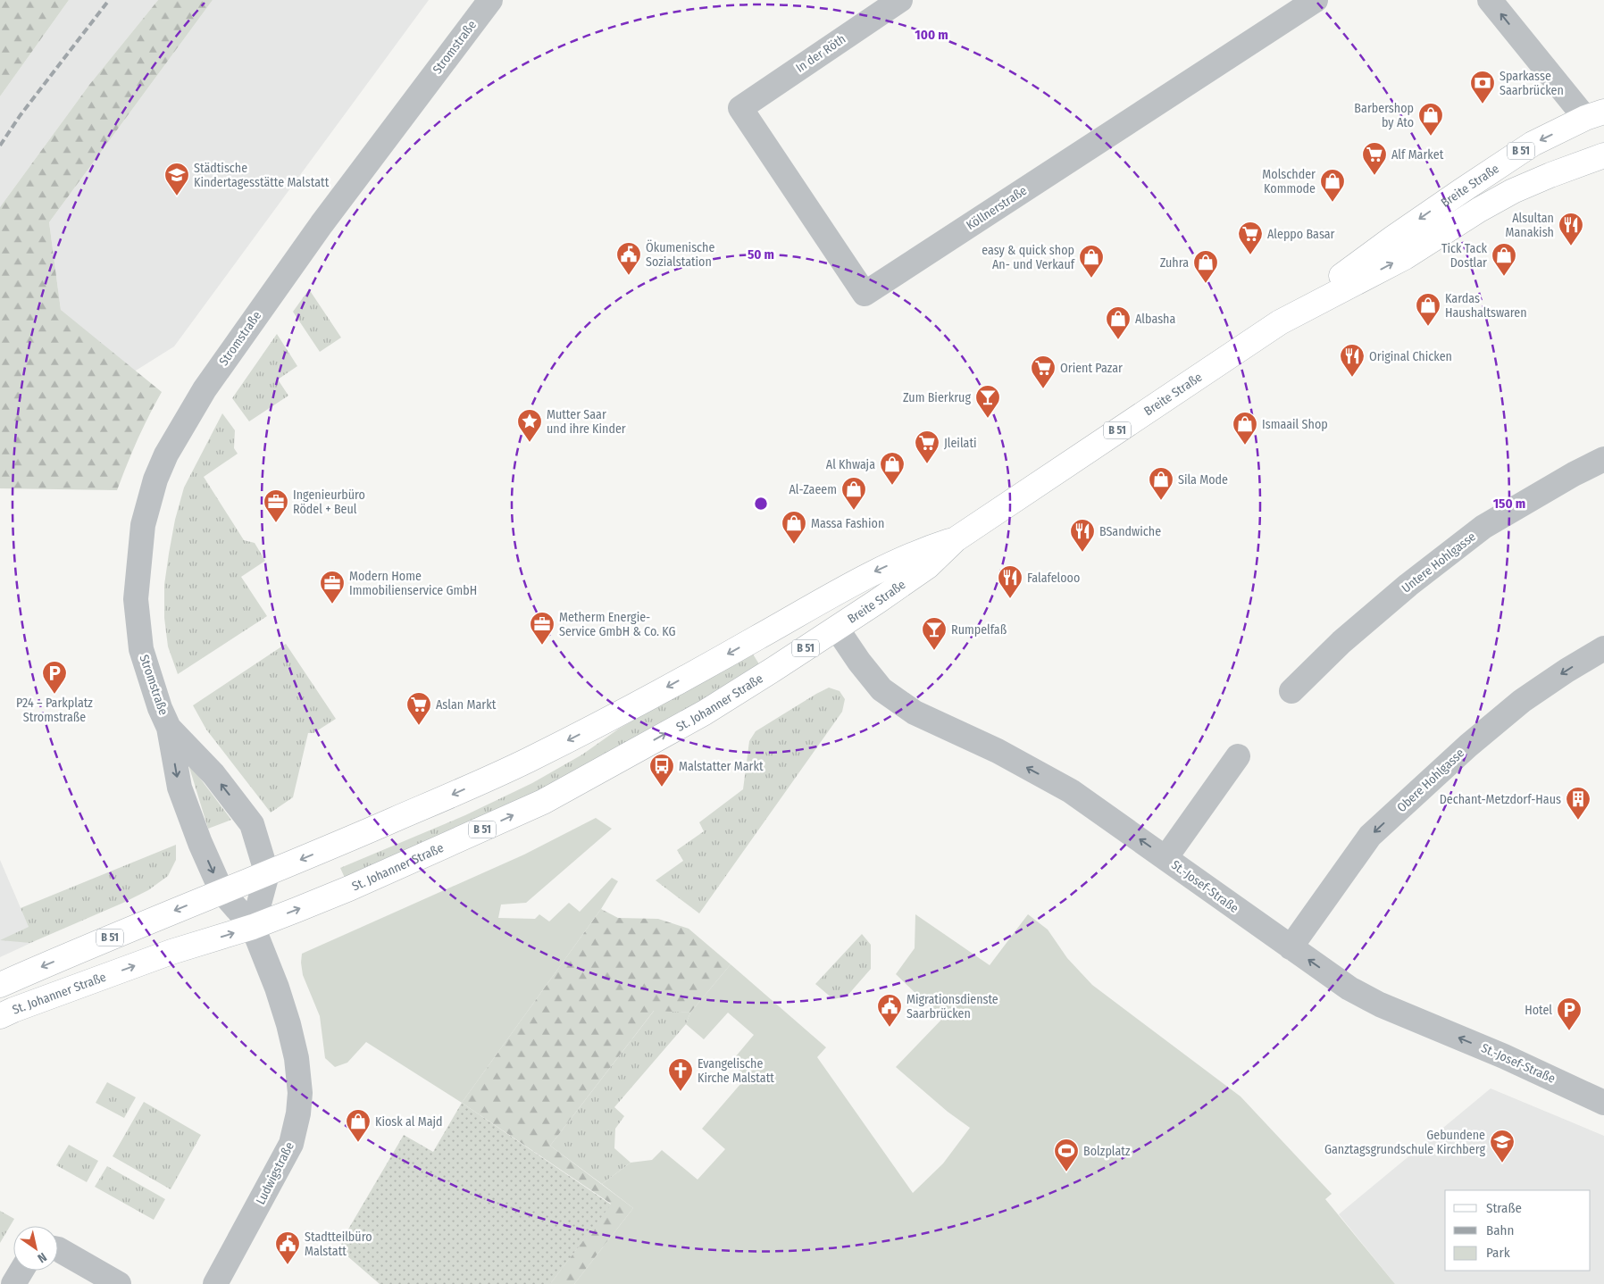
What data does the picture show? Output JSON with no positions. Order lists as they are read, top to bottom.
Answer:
{
  "streets": {
    "main road": ["B 51", "Breite Straße", "St. Johanner Straße"],
    "street": [
      "Stromstraße",
      "In der Röth",
      "Köllnerstraße",
      "Untere Hohlgasse",
      "Obere Hohlgasse",
      "St.-Josef-Straße",
      "Ludwigstraße"
    ]
  },
  "crossings": [
    ["Stromstraße", "B 51"],
    ["Stromstraße", "Breite Straße"],
    ["Stromstraße", "St. Johanner Straße"],
    ["Stromstraße", "Ludwigstraße"],
    ["In der Röth", "Köllnerstraße"],
    ["B 51", "Breite Straße"],
    ["Breite Straße", "St. Johanner Straße"],
    ["Breite Straße", "St.-Josef-Straße"],
    ["St. Johanner Straße", "Ludwigstraße"],
    ["Obere Hohlgasse", "St.-Josef-Straße"]
  ],
  "one_way": ["Obere Hohlgasse", "St.-Josef-Straße"],
  "places": {
    "bank": ["Sparkasse Saarbrücken"],
    "shop": [
      "Barbershop by Ato",
      "Molschder Kommode",
      "Tick Tack Dostlar",
      "easy & quick shop An- und Verkauf",
      "Zuhra",
      "Kardas Haushaltswaren",
      "Albasha",
      "Ismaail Shop",
      "Al Khwaja",
      "Sila Mode",
      "Al-Zaeem",
      "Massa Fashion",
      "Kiosk al Majd"
    ],
    "supermarket": [
      "Alf Market",
      "Aleppo Basar",
      "Orient Pazar",
      "Jleilati",
      "Aslan Markt"
    ],
    "school or university": ["Städtische Kindertagesstätte Malstatt", "Gebundene Ganztagsgrundschule Kirchberg"],
    "restaurant": [
      "Alsultan Manakish",
      "Original Chicken",
      "BSandwiche",
      "Falafelooo"
    ],
    "public building": ["Ökumenische Sozialstation", "Migrationsdienste Saarbrücken", "Stadtteilbüro Malstatt"],
    "bar": ["Zum Bierkrug", "Rumpelfaß"],
    "place": ["Mutter Saar und ihre Kinder"],
    "office": ["Ingenieurbüro Rödel + Beul", "Modern Home Immobilienservice GmbH", "Metherm Energie- Service GmbH & Co. KG"],
    "parking": ["P24 – Parkplatz Stromstraße", "Hotel"],
    "bus stop": ["Malstatter Markt"],
    "building": ["Dechant-Metzdorf-Haus"],
    "church": ["Evangelische Kirche Malstatt"],
    "sports": ["Bolzplatz"]
  },
  "legend": ["Straße", "Bahn", "Park"],
  "north": "bottom right",
  "rings": ["100 m", "50 m", "150 m"]
}
